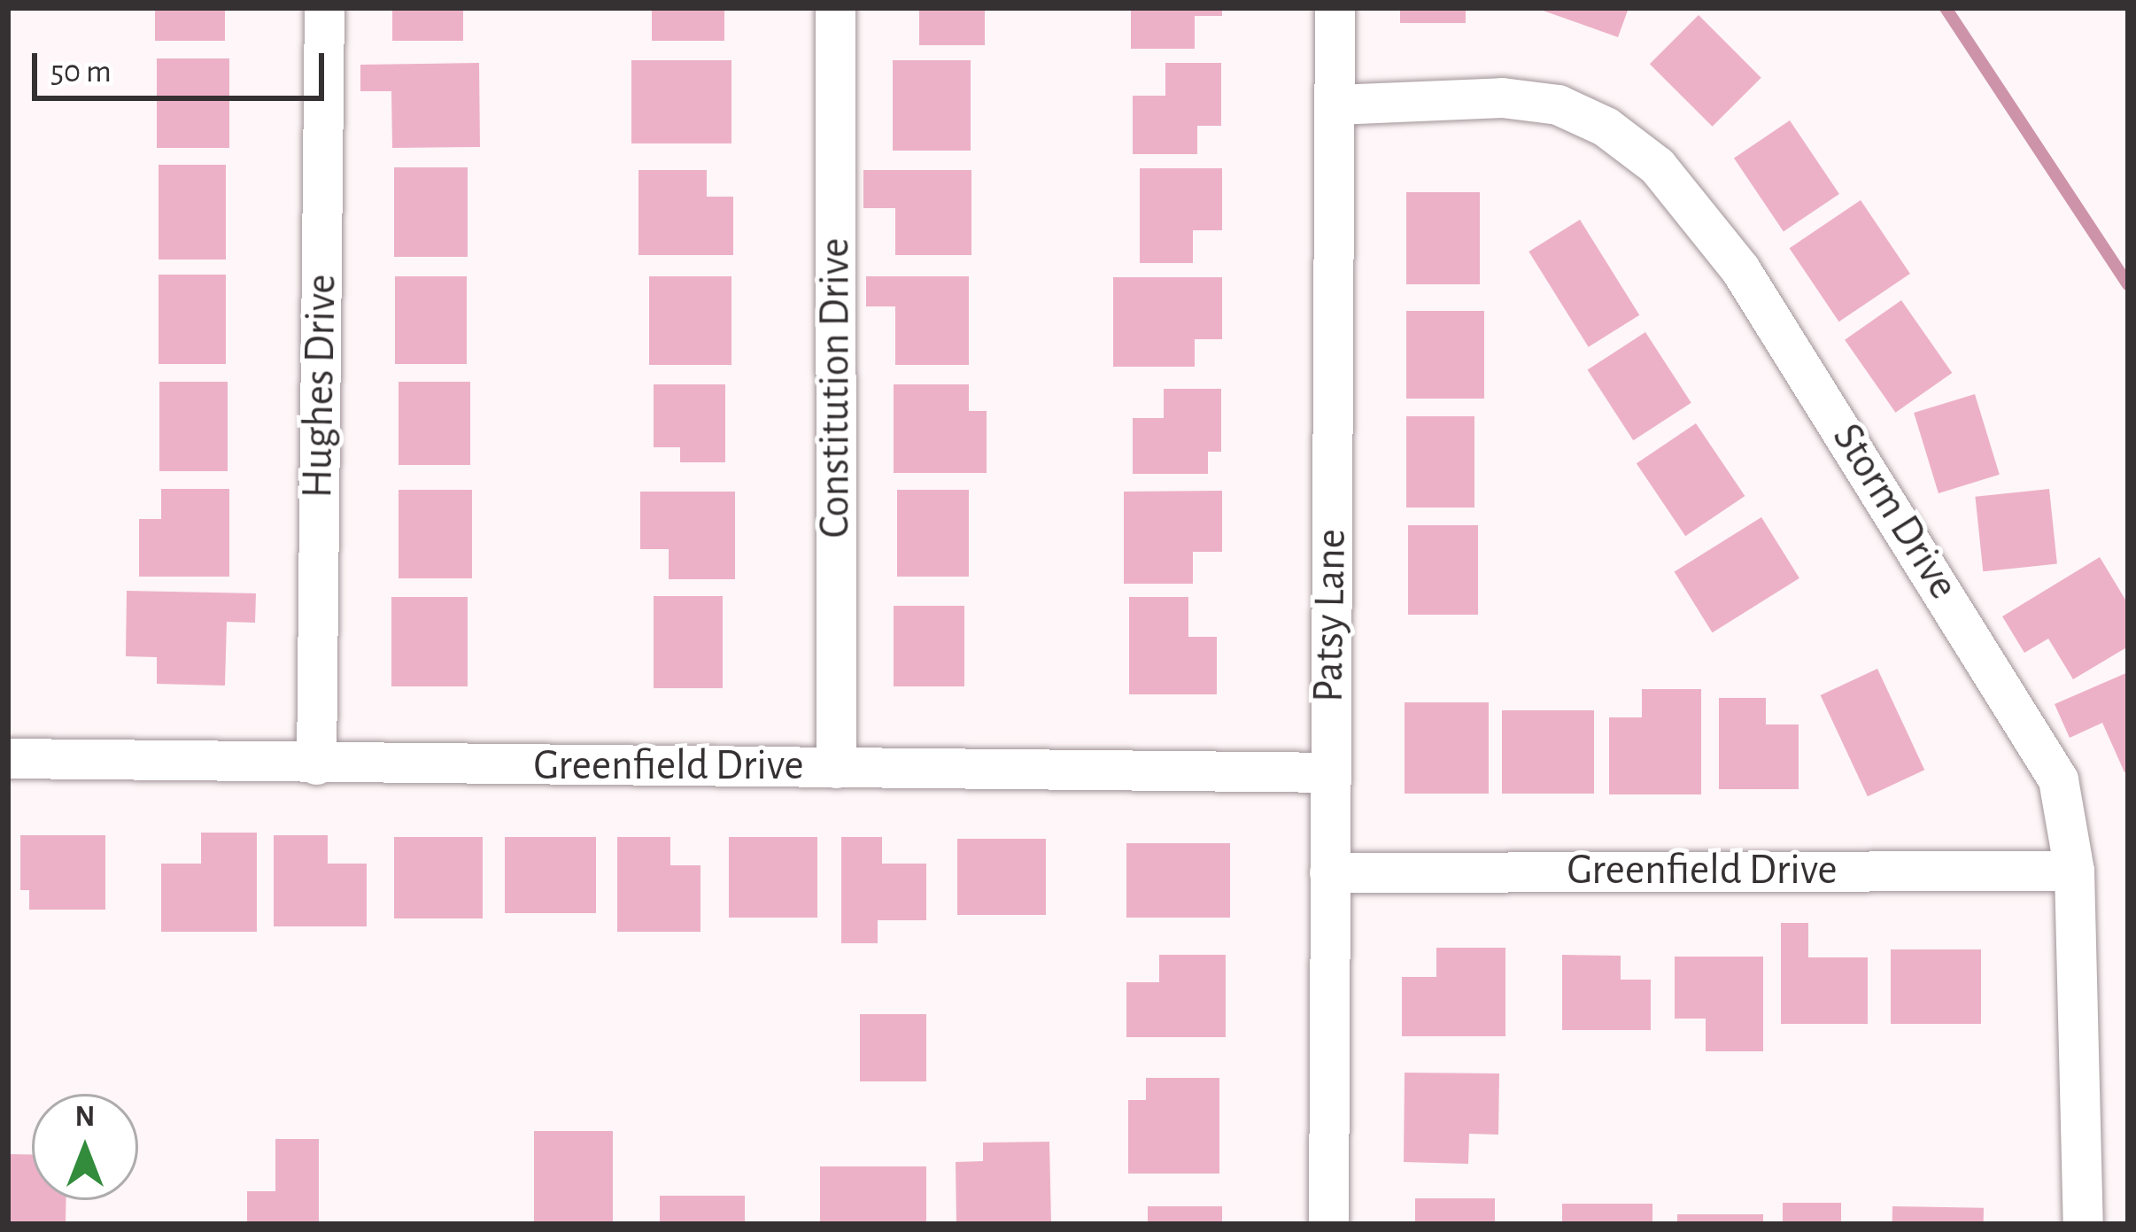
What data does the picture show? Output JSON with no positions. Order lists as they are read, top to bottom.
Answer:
{
  "streets": {
    "street": [
      "Hughes Drive",
      "Constitution Drive",
      "Storm Drive",
      "Patsy Lane",
      "Greenfield Drive"
    ]
  },
  "crossings": [
    ["Hughes Drive", "Greenfield Drive"],
    ["Constitution Drive", "Greenfield Drive"],
    ["Storm Drive", "Patsy Lane"],
    ["Storm Drive", "Greenfield Drive"],
    ["Patsy Lane", "Greenfield Drive"]
  ],
  "scale_bar": "50 m",
  "north": "top"
}
